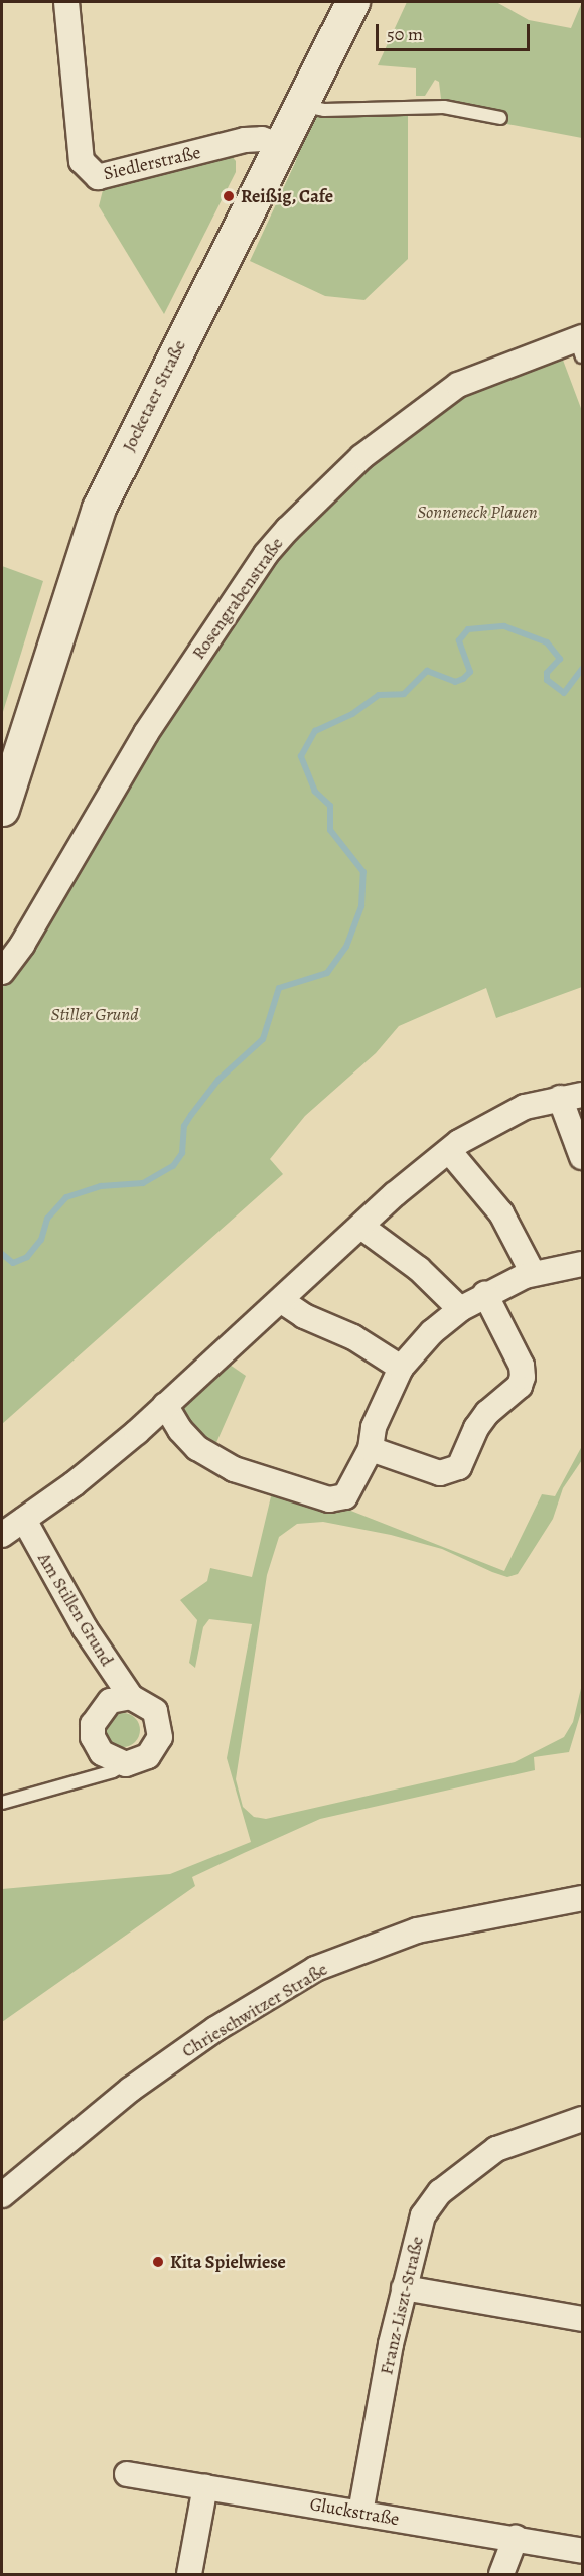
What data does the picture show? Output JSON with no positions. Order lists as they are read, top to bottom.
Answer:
{
  "streets": {
    "street": [
      "Siedlerstraße",
      "Jocketaer Straße",
      "Rosengrabenstraße",
      "Am Stillen Grund",
      "Chrieschwitzer Straße",
      "Franz-Liszt-Straße",
      "Gluckstraße"
    ]
  },
  "crossings": [
    ["Siedlerstraße", "Jocketaer Straße"],
    ["Franz-Liszt-Straße", "Gluckstraße"]
  ],
  "parks": ["Sonneneck Plauen", "Stiller Grund"],
  "places": ["Reißig, Cafe", "Kita Spielwiese"],
  "scale_bar": "50 m"
}
